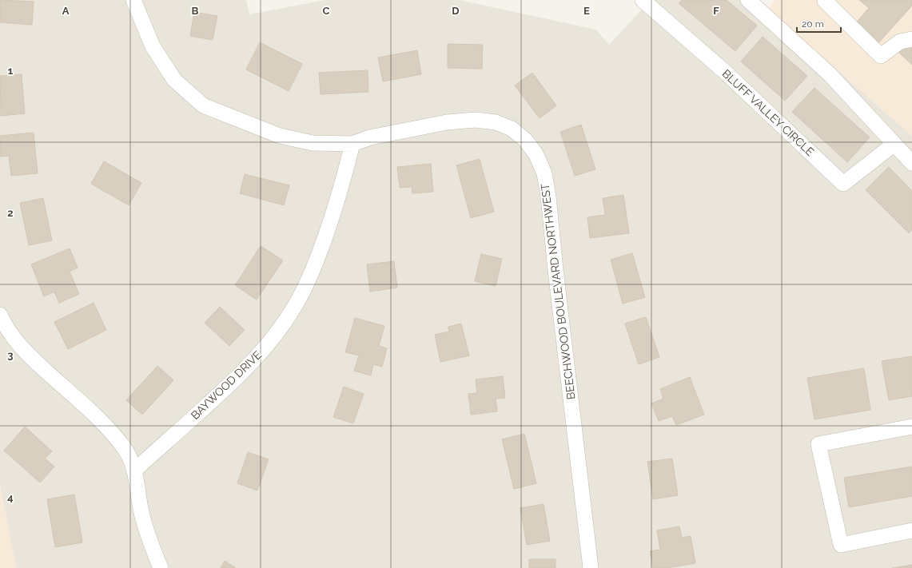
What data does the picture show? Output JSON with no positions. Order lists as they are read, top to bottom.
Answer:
{
  "streets": {
    "street": ["BLUFF VALLEY CIRCLE", "BEECHWOOD BOULEVARD NORTHWEST", "BAYWOOD DRIVE"]
  },
  "crossings": [
    ["BEECHWOOD BOULEVARD NORTHWEST", "BAYWOOD DRIVE"]
  ],
  "scale_bar": "20 m",
  "grid": {
    "columns": [
      "A",
      "B",
      "C",
      "D",
      "E",
      "F"
    ],
    "rows": [
      "1",
      "2",
      "3",
      "4"
    ]
  }
}
